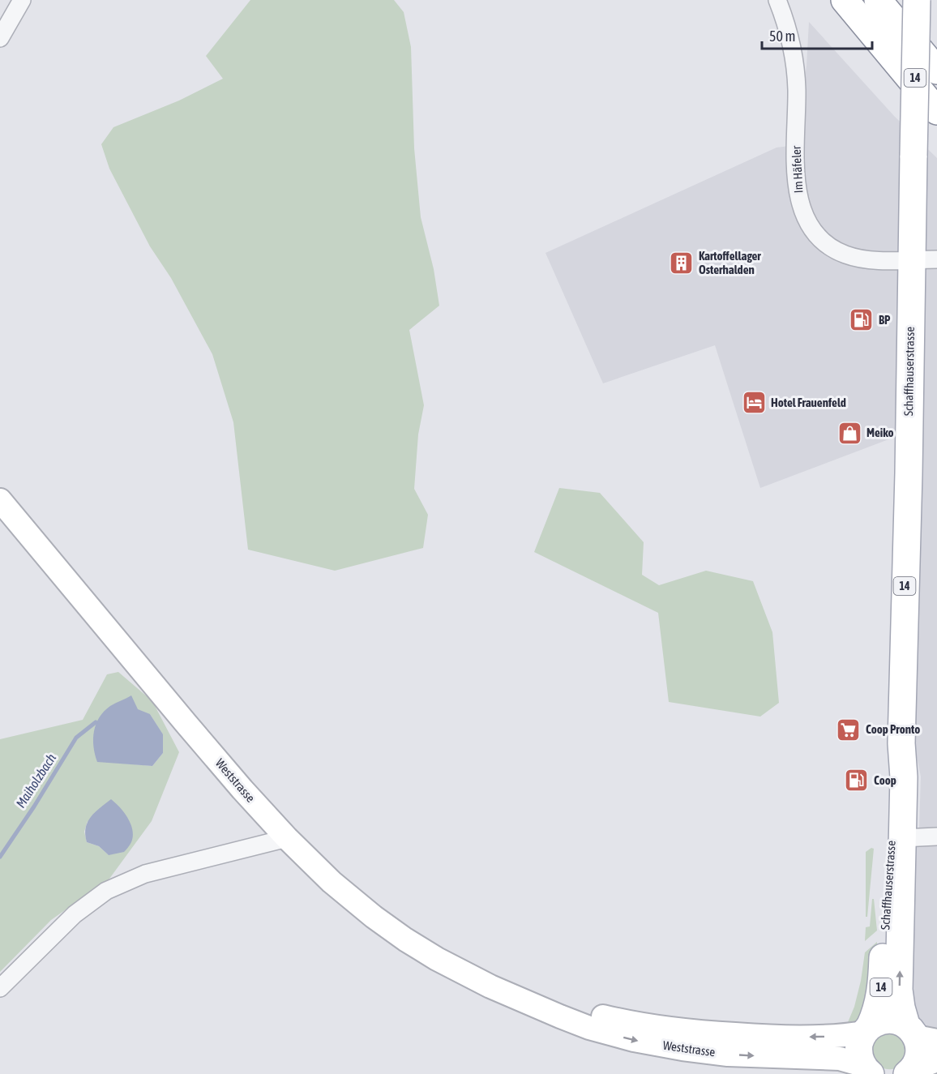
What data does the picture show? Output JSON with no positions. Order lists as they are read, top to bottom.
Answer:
{
  "streets": {
    "main road": ["14", "Schaffhauserstrasse", "Weststrasse"],
    "street": ["Im Häfeler"]
  },
  "crossings": [
    ["Im Häfeler", "Schaffhauserstrasse"],
    ["Schaffhauserstrasse", "Weststrasse"]
  ],
  "water": ["Maiholzbach"],
  "places": {
    "building": ["Kartoffellager Osterhalden"],
    "fuel station": ["BP", "Coop"],
    "hotel": ["Hotel Frauenfeld"],
    "shop": ["Meiko"],
    "supermarket": ["Coop Pronto"]
  },
  "scale_bar": "50 m"
}
